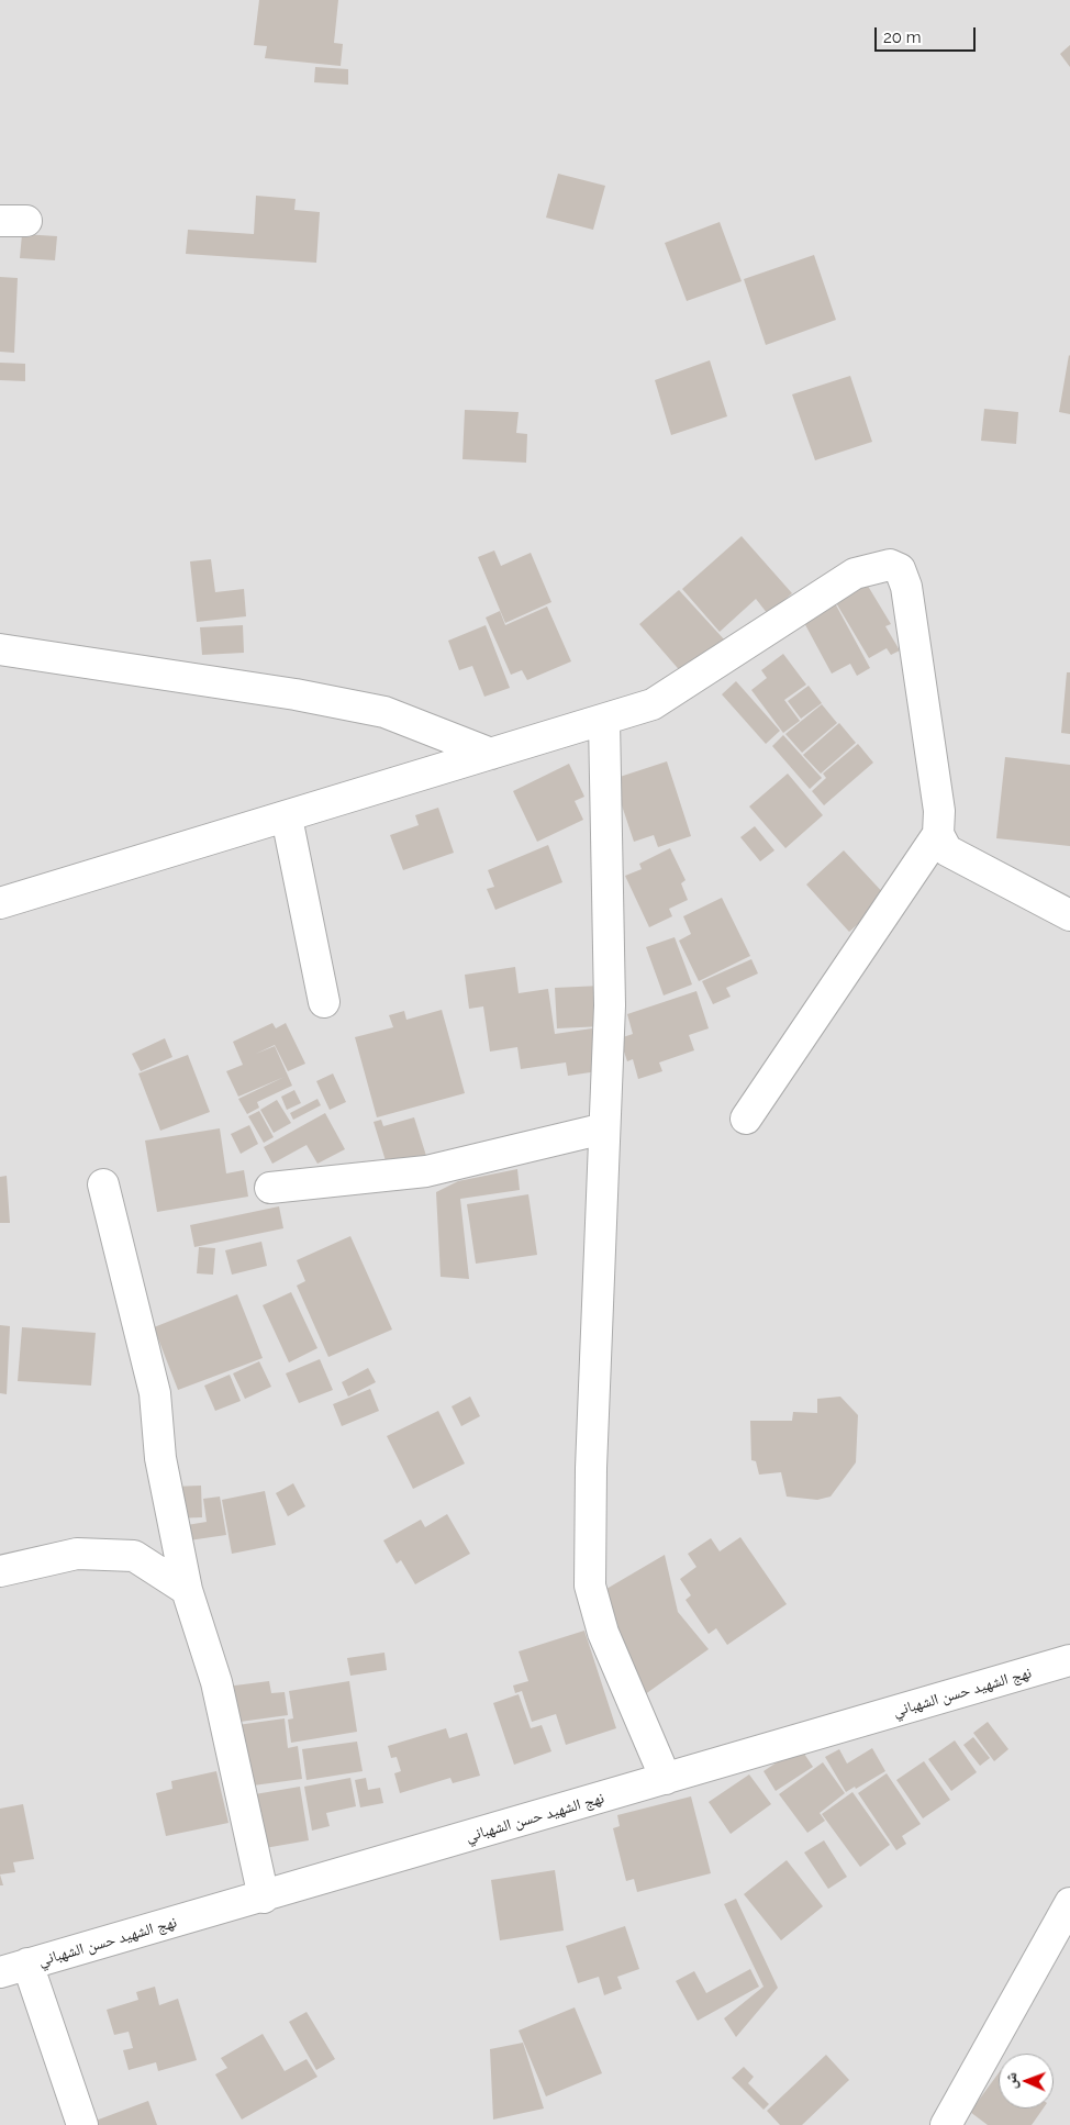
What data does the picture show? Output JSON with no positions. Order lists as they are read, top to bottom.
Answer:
{
  "streets": {
    "street": ["نهج الشهيد حسن الشهباني"]
  },
  "scale_bar": "20 m",
  "north": "left"
}
